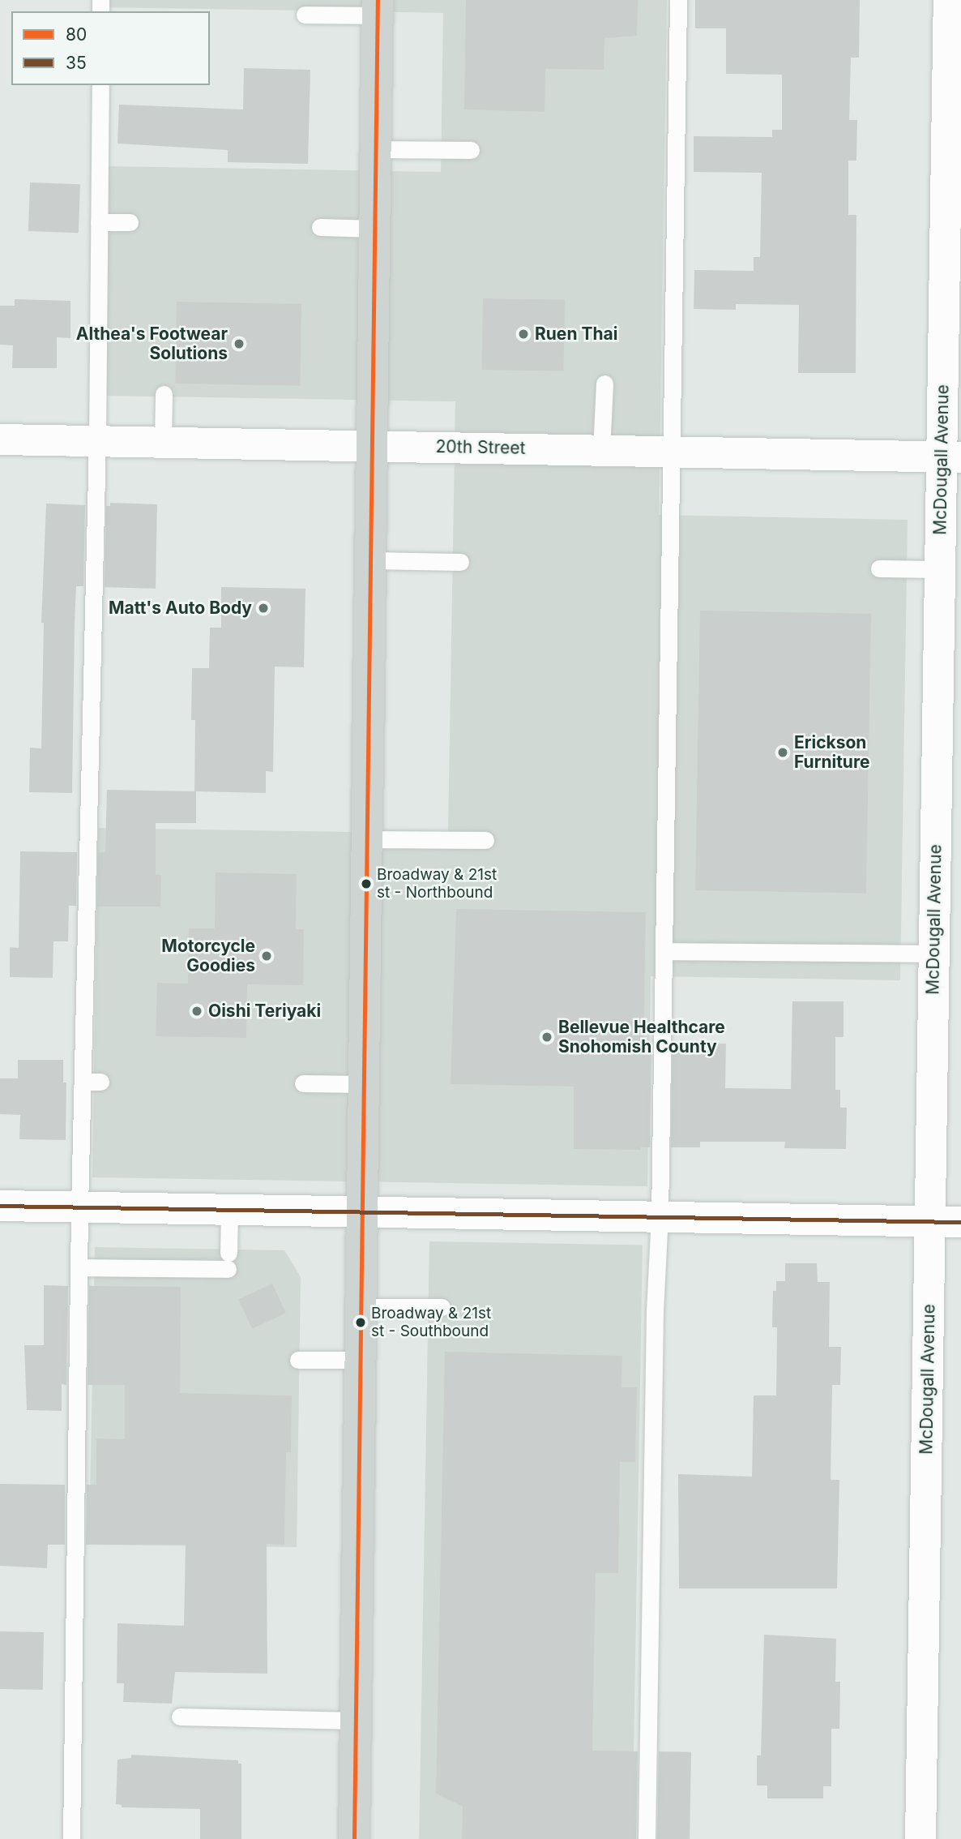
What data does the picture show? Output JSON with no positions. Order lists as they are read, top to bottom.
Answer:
{
  "streets": {
    "street": ["20th Street", "McDougall Avenue"]
  },
  "crossings": [
    ["20th Street", "McDougall Avenue"]
  ],
  "places": [
    "Ruen Thai",
    "Althea's Footwear Solutions",
    "Matt's Auto Body",
    "Erickson Furniture",
    "Broadway & 21st st - Northbound",
    "Motorcycle Goodies",
    "Oishi Teriyaki",
    "Bellevue Healthcare Snohomish County",
    "Broadway & 21st st - Southbound"
  ],
  "lines": ["transit line 80", "transit line 35"],
  "legend": ["80", "35"]
}
